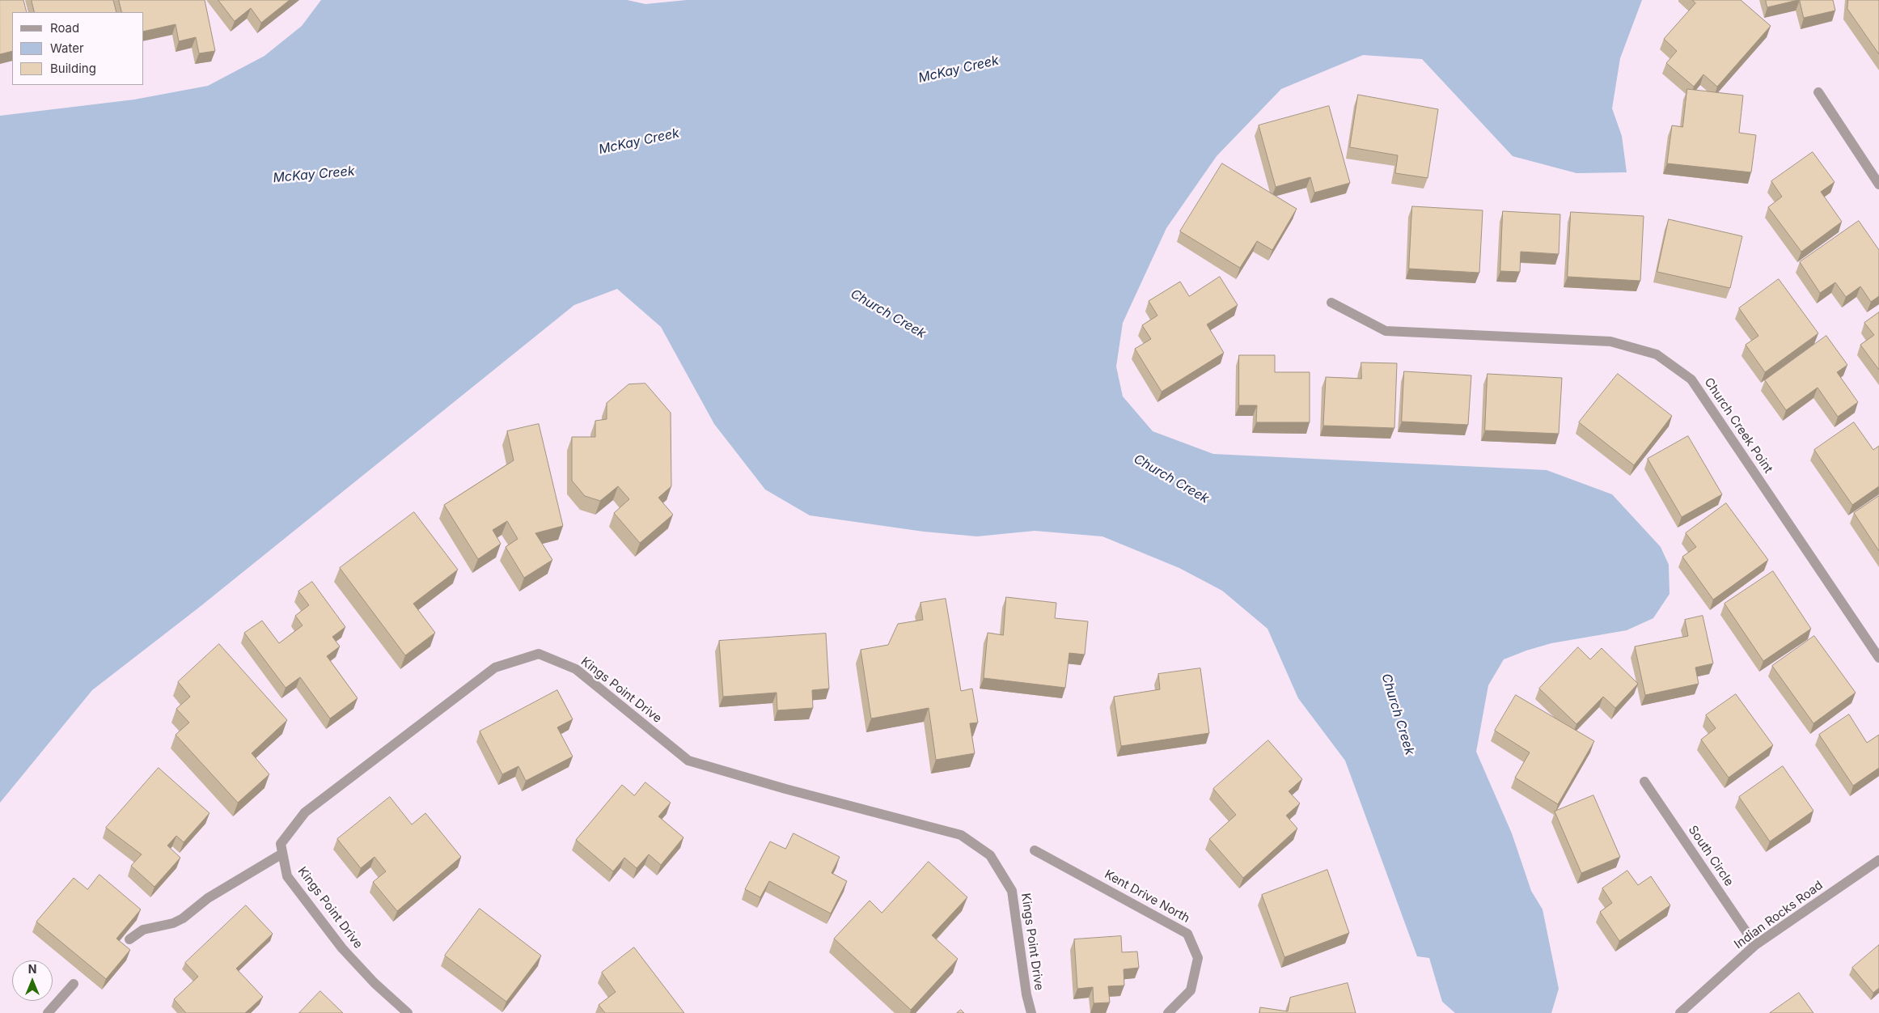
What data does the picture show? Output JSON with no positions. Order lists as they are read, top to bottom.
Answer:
{
  "streets": {
    "street": [
      "Church Creek Point",
      "Kings Point Drive",
      "South Circle",
      "Kent Drive North",
      "Indian Rocks Road"
    ]
  },
  "crossings": [
    ["South Circle", "Indian Rocks Road"]
  ],
  "water": ["McKay Creek", "Church Creek"],
  "legend": ["Road", "Water", "Building"],
  "north": "top"
}
